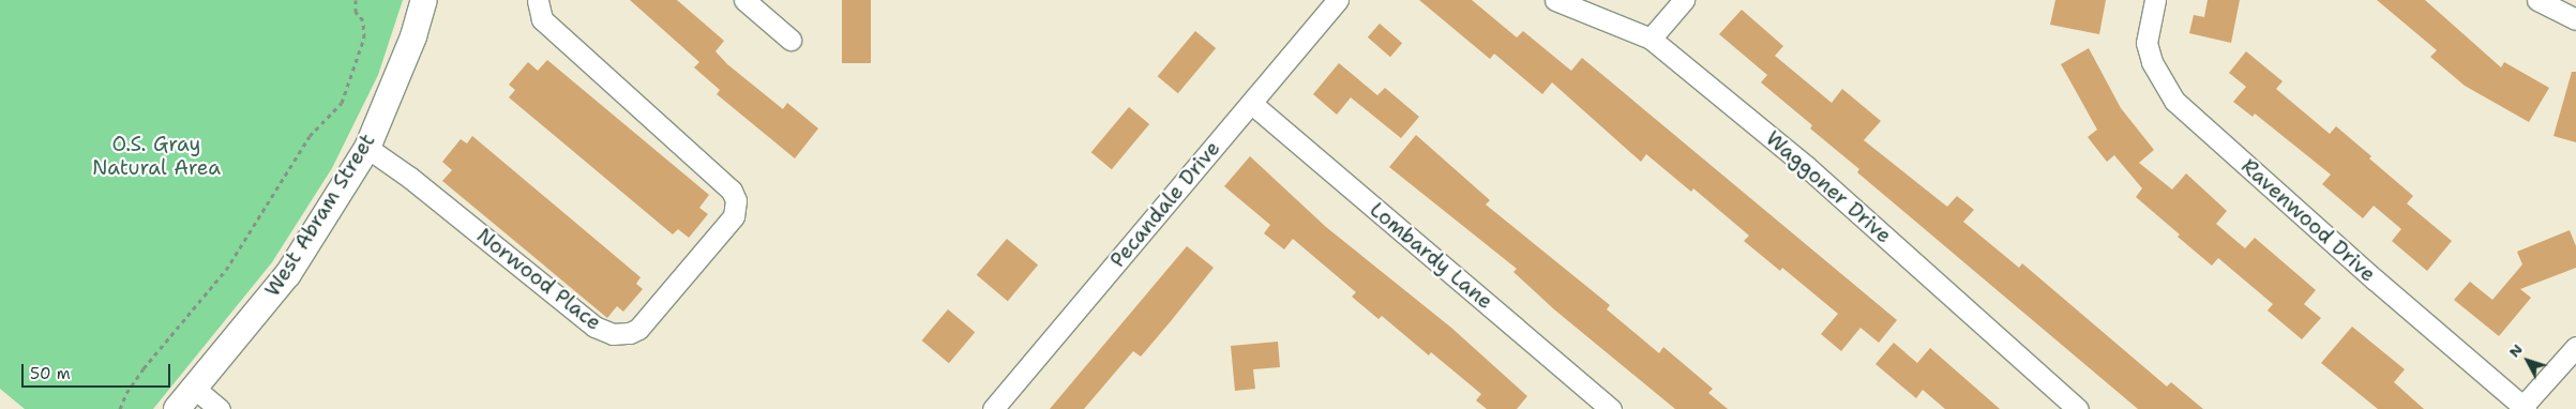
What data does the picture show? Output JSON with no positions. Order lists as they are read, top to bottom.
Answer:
{
  "streets": {
    "main road": ["West Abram Street"],
    "street": [
      "Waggoner Drive",
      "Pecandale Drive",
      "Ravenwood Drive",
      "Lombardy Lane",
      "Norwood Place"
    ]
  },
  "crossings": [
    ["Pecandale Drive", "Lombardy Lane"],
    ["West Abram Street", "Norwood Place"]
  ],
  "parks": ["O.S. Gray Natural Area"],
  "scale_bar": "50 m",
  "north": "top left"
}
